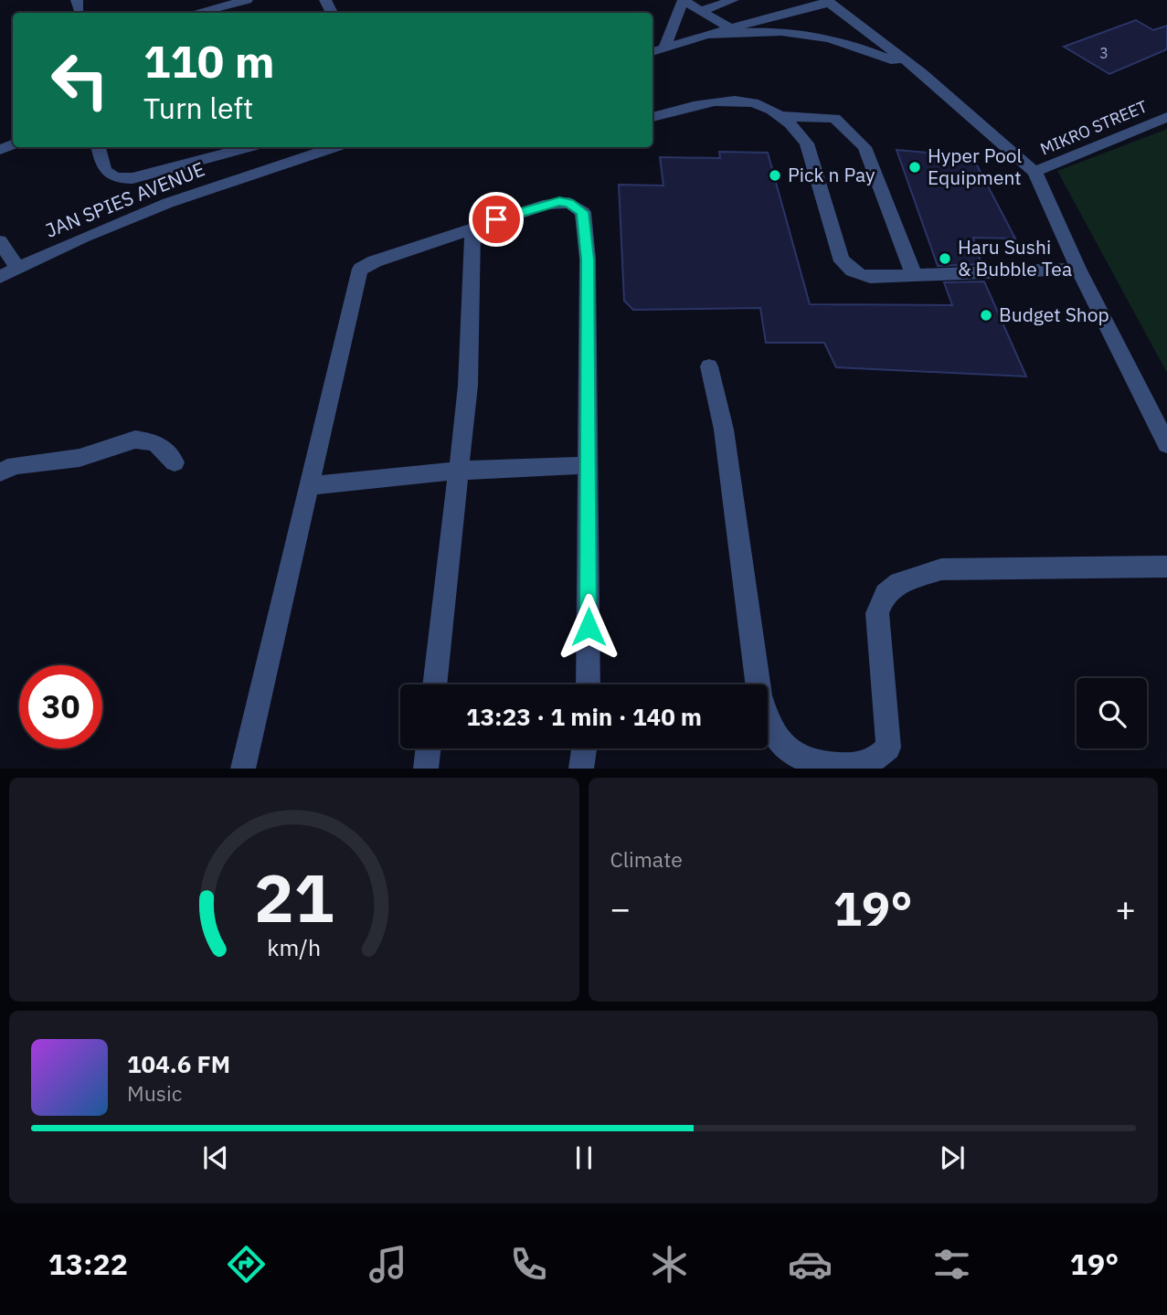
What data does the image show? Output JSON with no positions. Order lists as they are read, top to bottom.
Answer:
{
  "streets": {
    "street": ["MIKRO STREET", "JAN SPIES AVENUE"]
  },
  "places": [
    "Hyper Pool Equipment",
    "Pick n Pay",
    "Haru Sushi & Bubble Tea",
    "Budget Shop"
  ],
  "house_numbers": ["3"],
  "page": {
    "turn": ["110 m", "Turn left"],
    "limit": "30",
    "trip": "13:23 · 1 min · 140 m",
    "tile": "Climate",
    "heat": ["−", "19°", "+"],
    "song": ["104.6 FM", "Music"],
    "tabs": ["13:22", "19°"],
    "gauge": ["21", "km/h"]
  }
}
